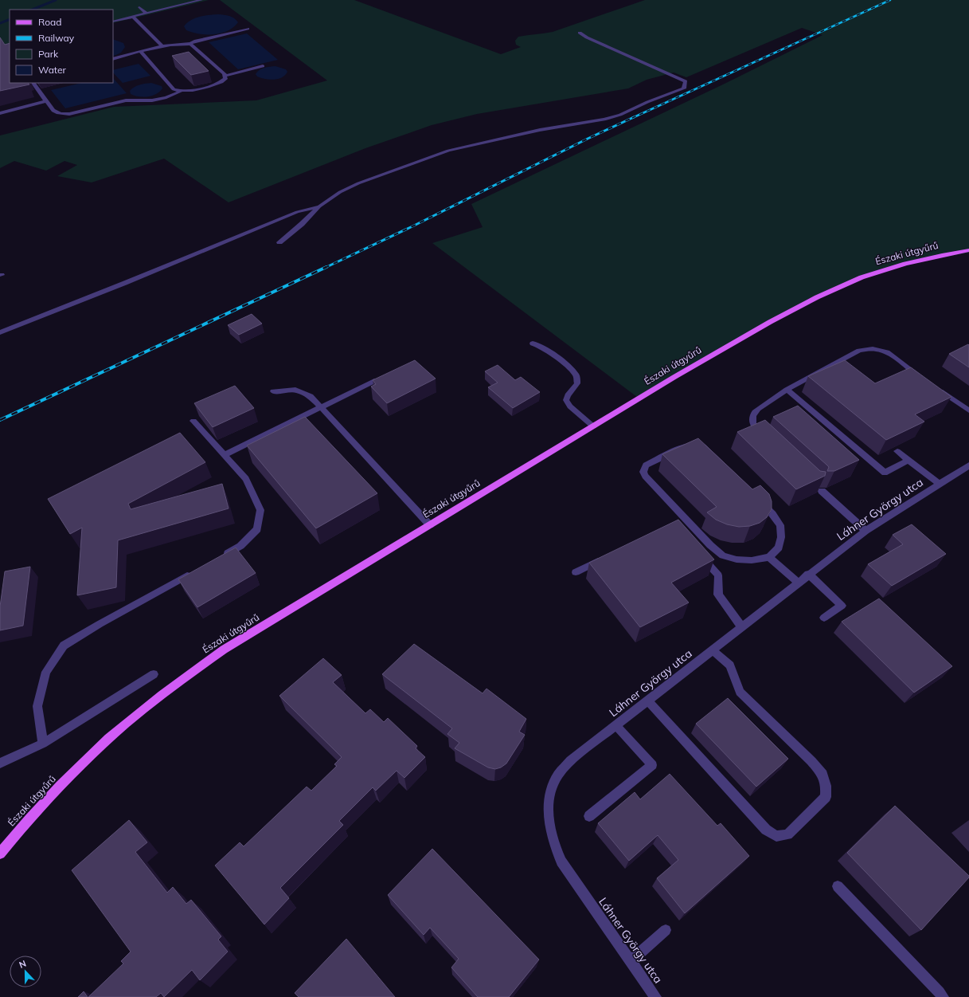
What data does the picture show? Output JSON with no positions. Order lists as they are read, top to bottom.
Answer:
{
  "streets": {
    "main road": ["Északi útgyűrű"],
    "street": ["Láhner György utca"]
  },
  "legend": [
    "Road",
    "Railway",
    "Park",
    "Water"
  ],
  "north": "top"
}
